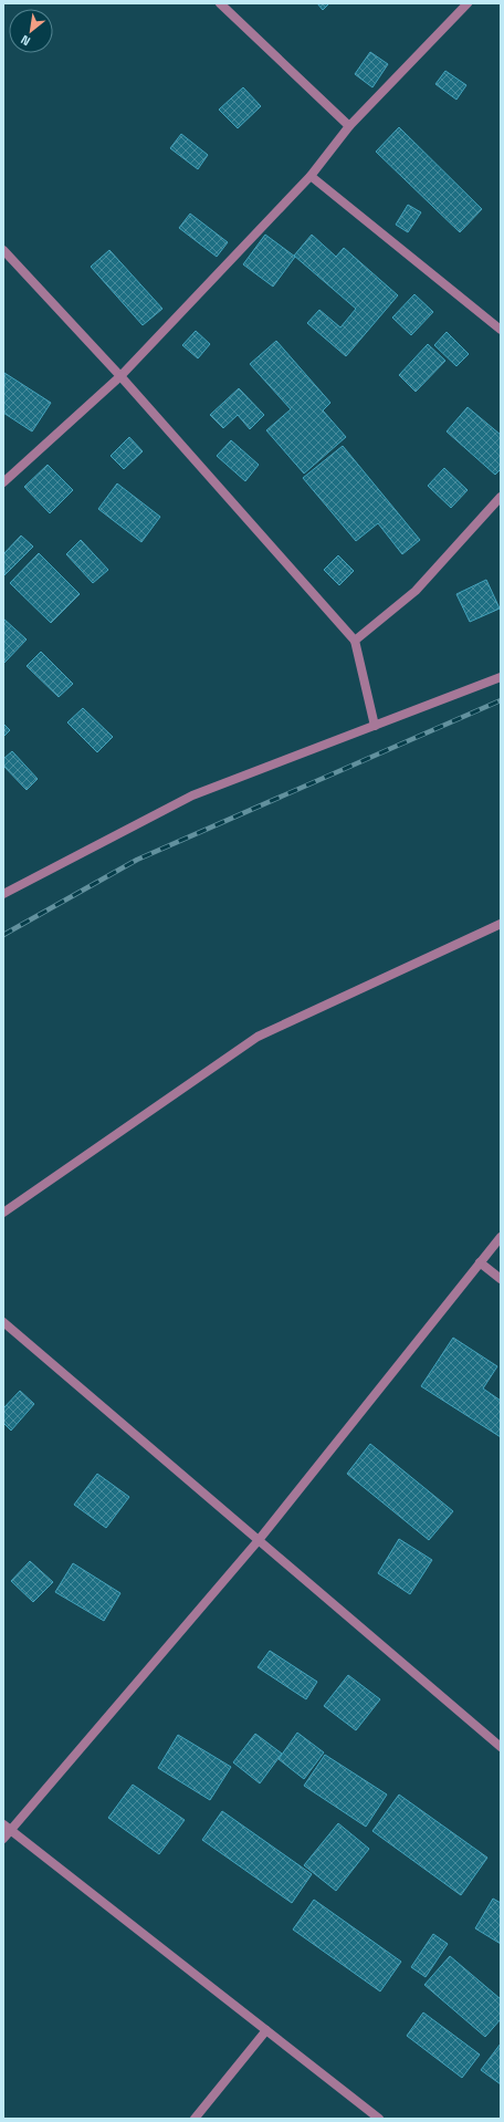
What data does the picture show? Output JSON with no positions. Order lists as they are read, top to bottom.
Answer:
{
  "north": "bottom left"
}
